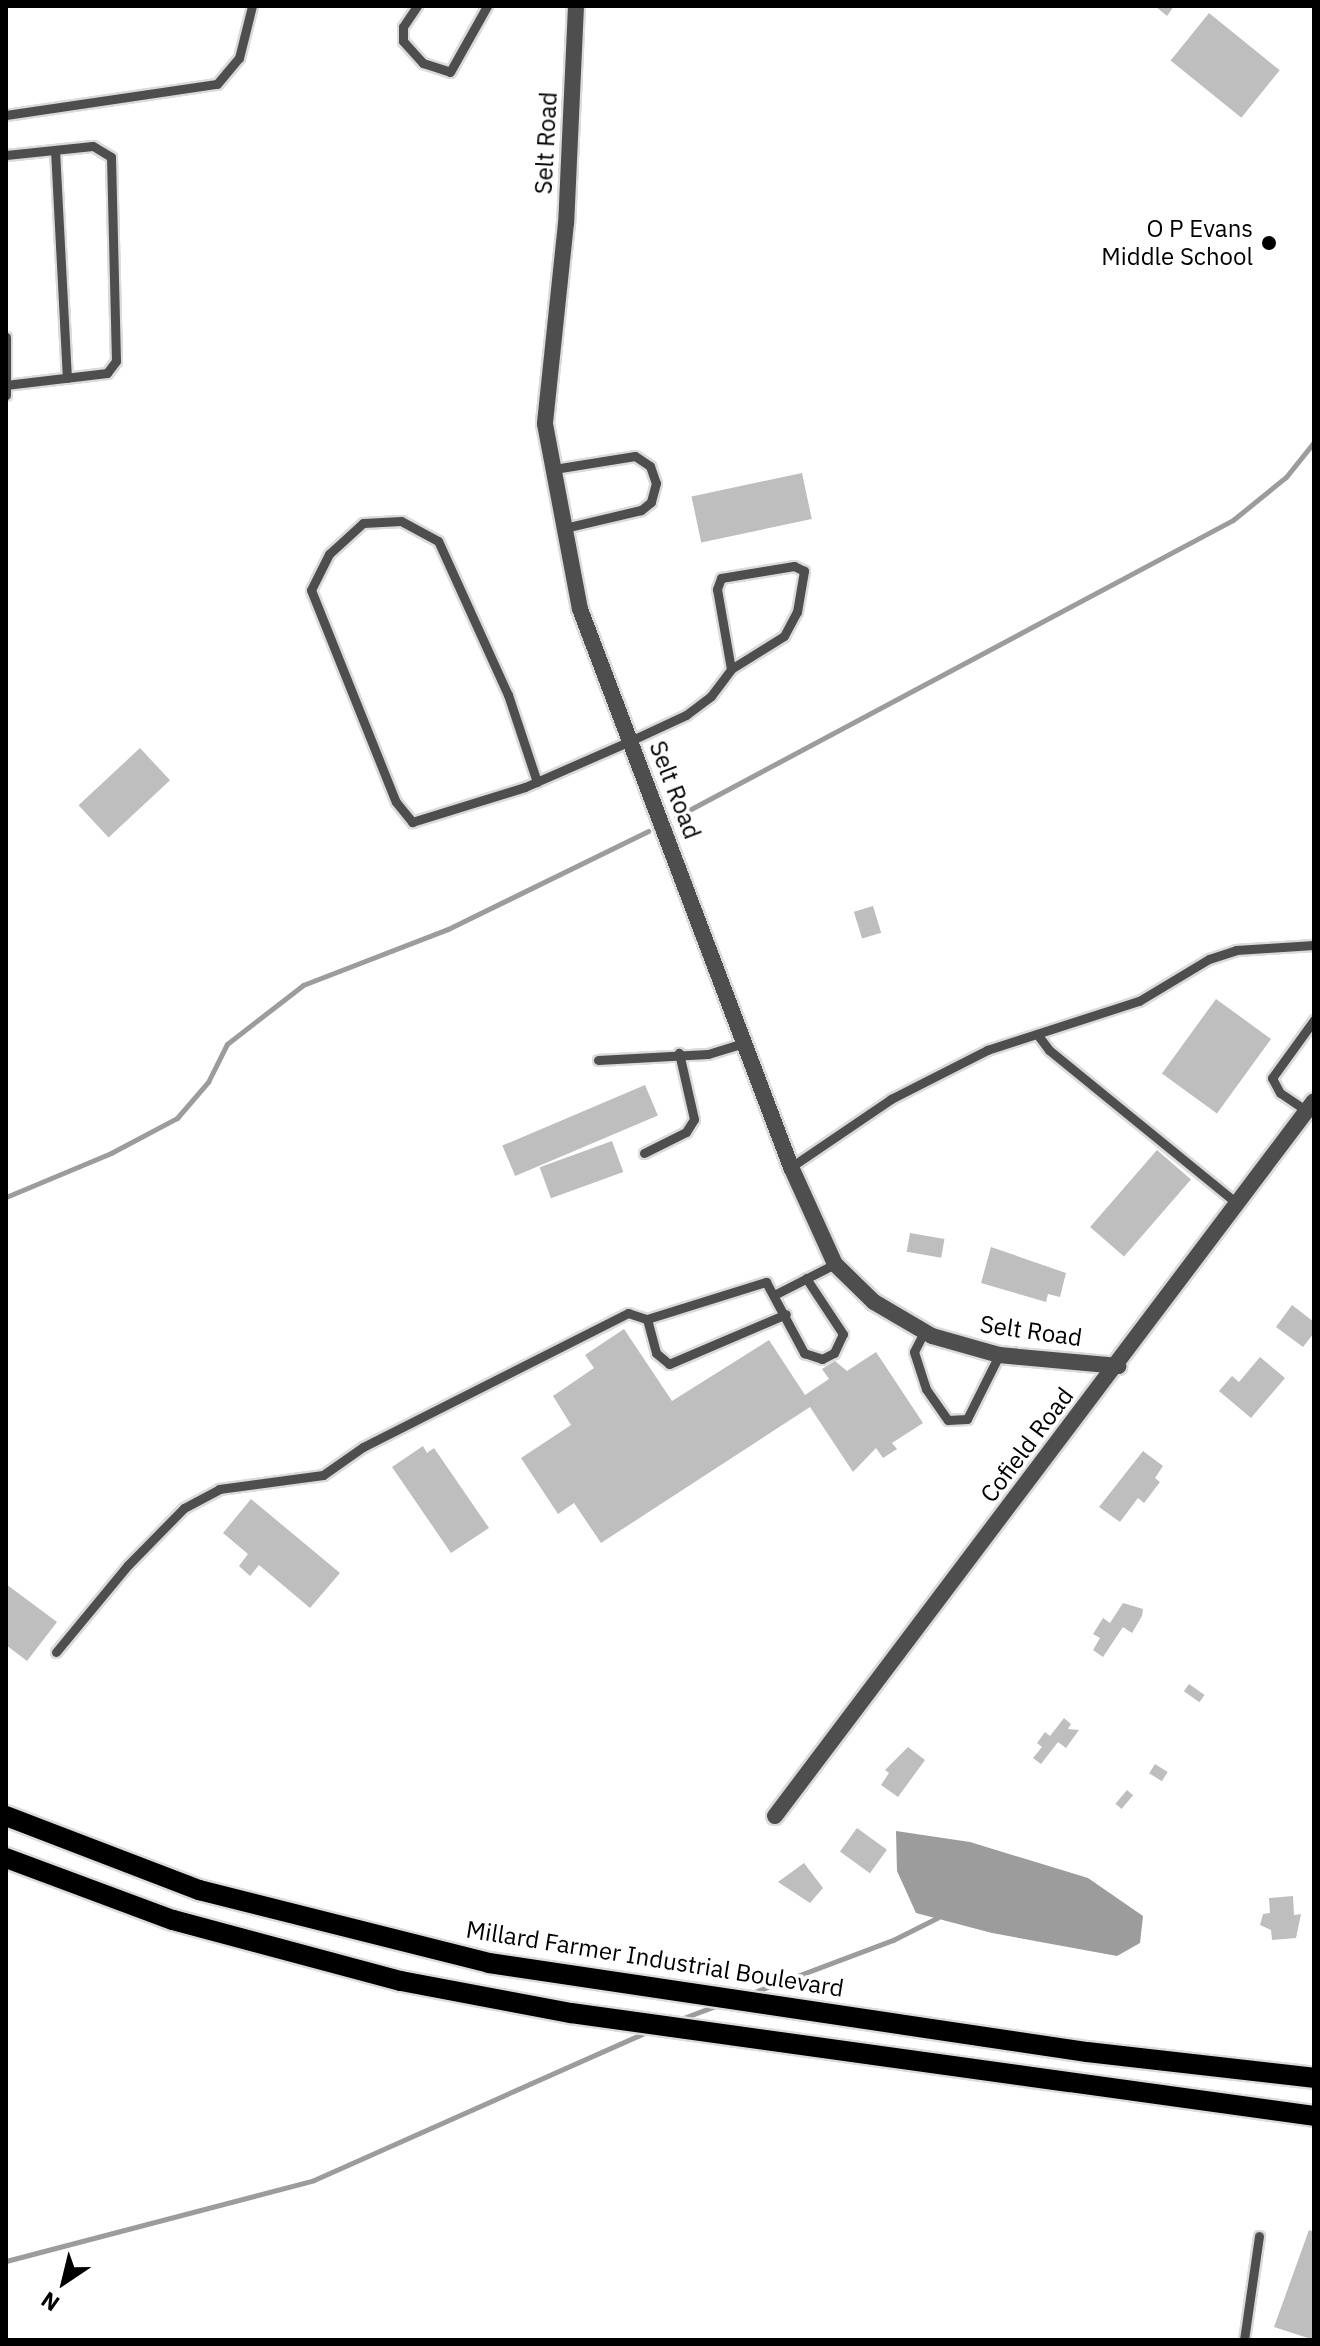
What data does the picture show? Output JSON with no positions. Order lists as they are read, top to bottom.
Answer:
{
  "streets": {
    "main road": ["Millard Farmer Industrial Boulevard"],
    "street": ["Selt Road", "Cofield Road"]
  },
  "crossings": [
    ["Selt Road", "Cofield Road"]
  ],
  "places": ["O P Evans Middle School"],
  "north": "bottom left"
}
